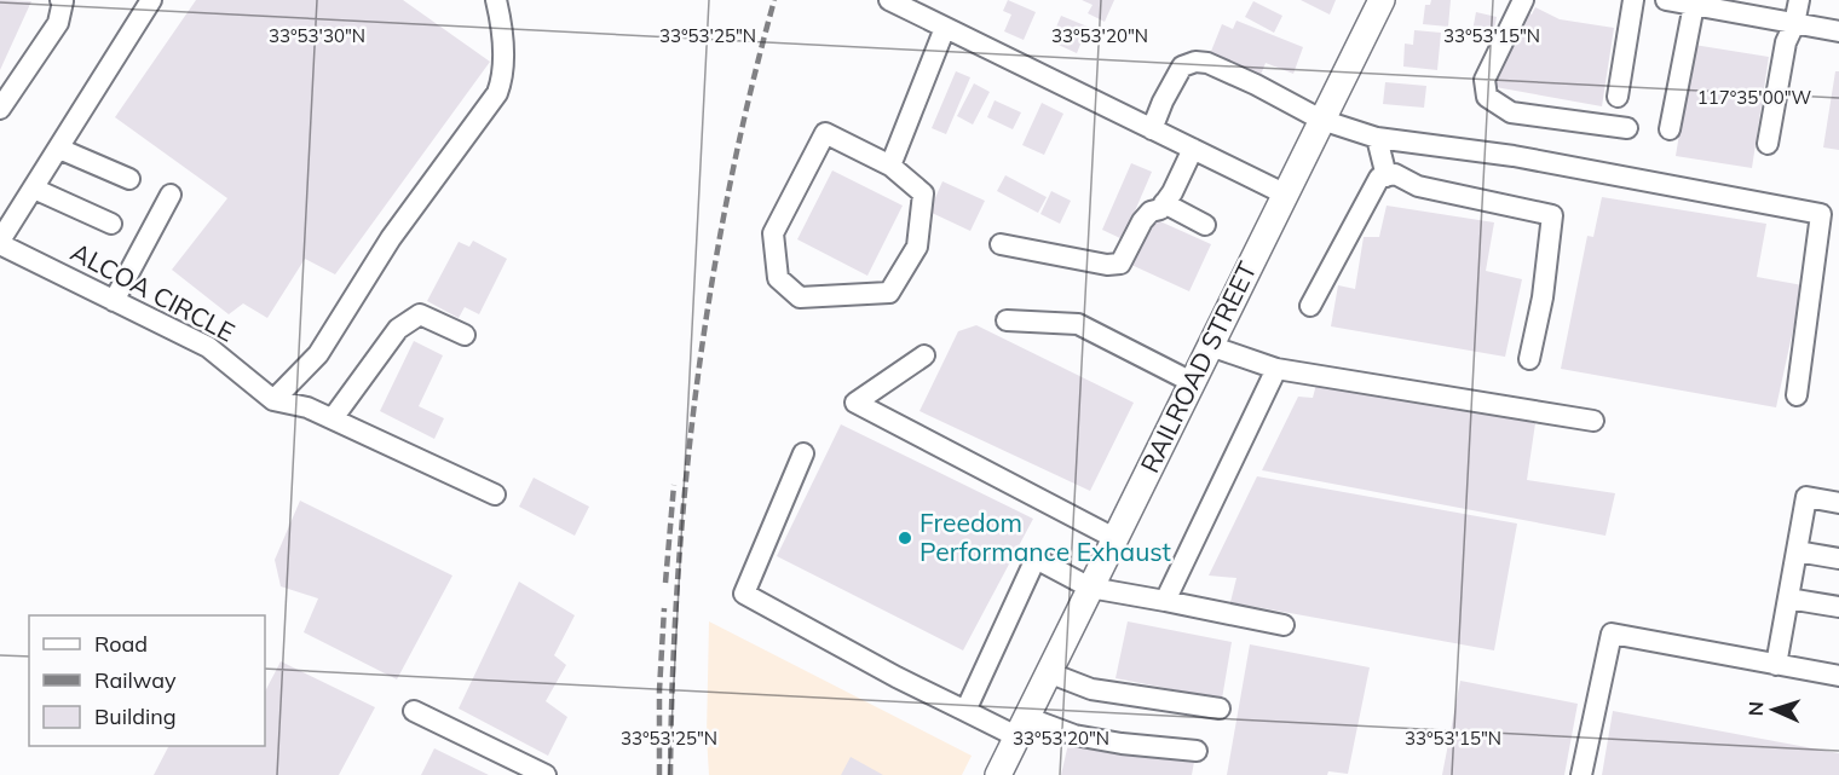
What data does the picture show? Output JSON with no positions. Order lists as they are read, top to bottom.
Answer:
{
  "streets": {
    "main road": ["RAILROAD STREET"],
    "street": ["ALCOA CIRCLE"]
  },
  "places": ["Freedom Performance Exhaust"],
  "legend": ["Road", "Railway", "Building"],
  "north": "left",
  "coordinates": [
    "33°53'30\"N",
    "33°53'25\"N",
    "33°53'20\"N",
    "33°53'15\"N",
    "117°35'00\"W"
  ]
}
